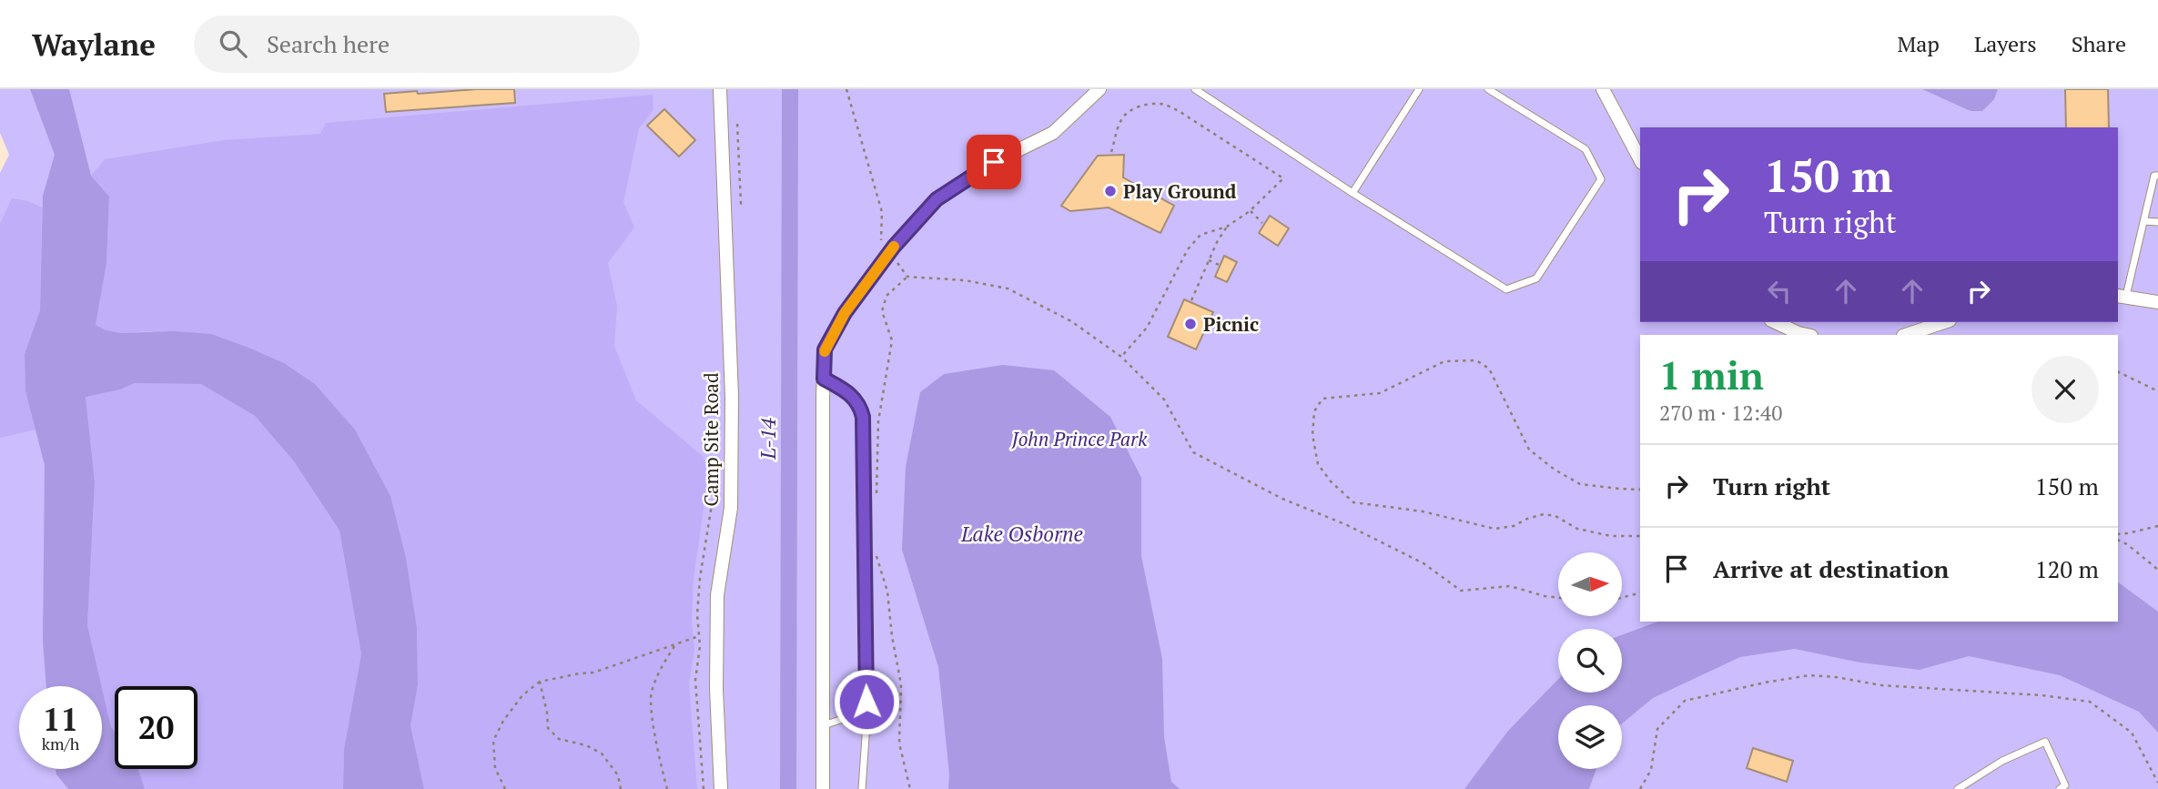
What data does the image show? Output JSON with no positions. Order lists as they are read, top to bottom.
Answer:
{
  "streets": {
    "street": ["Camp Site Road"]
  },
  "water": ["L-14", "Lake Osborne"],
  "parks": ["John Prince Park"],
  "places": ["Play Ground", "Picnic"],
  "north": "right",
  "page": {
    "header": "Waylane",
    "search": "Search here",
    "nav": ["Map", "Layers", "Share"],
    "turn": ["150 m", "Turn right"],
    "heading": ["1 min", "270 m · 12:40"],
    "list": [
      {
        "name": "Turn right",
        "value": "150 m"
      },
      {
        "name": "Arrive at destination",
        "value": "120 m"
      }
    ],
    "speed": "11 km/h",
    "limit": "20"
  }
}
